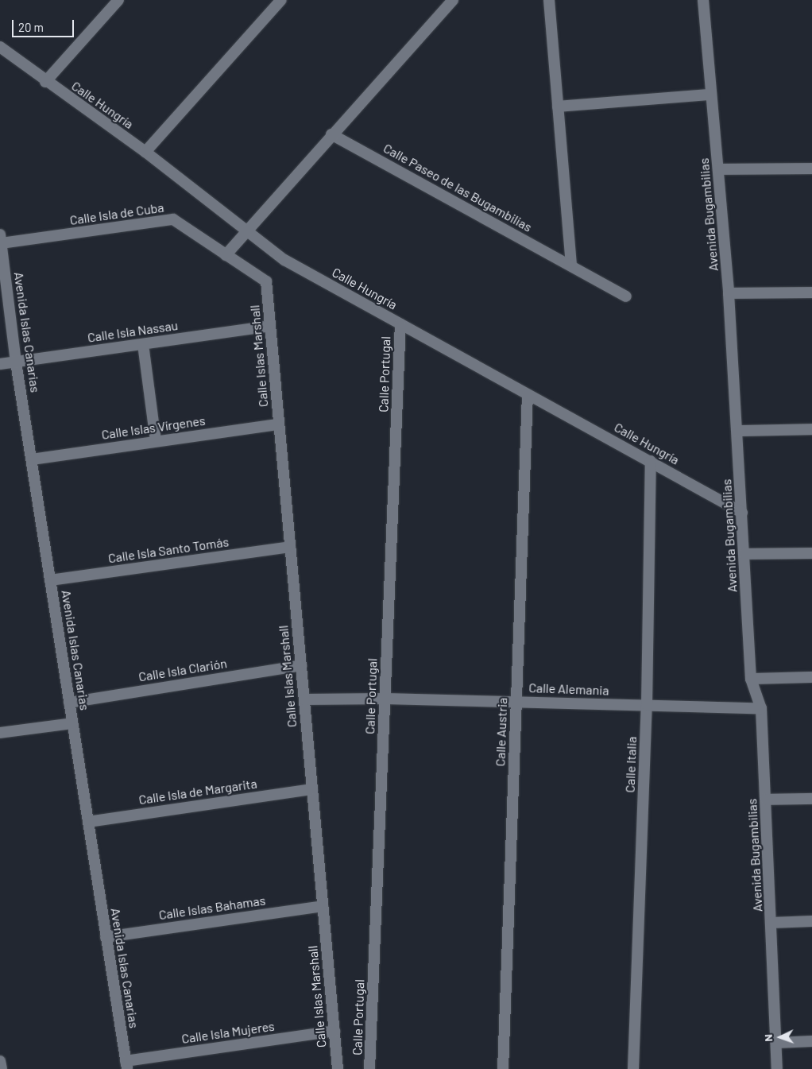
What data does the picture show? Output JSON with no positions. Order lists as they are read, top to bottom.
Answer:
{
  "streets": {
    "street": [
      "Calle Hungría",
      "Calle Paseo de las Bugambilias",
      "Calle Isla de Cuba",
      "Avenida Bugambilias",
      "Calle Isla Nassau",
      "Avenida Islas Canarias",
      "Calle Islas Marshall",
      "Calle Portugal",
      "Calle Islas Vírgenes",
      "Calle Isla Santo Tomás",
      "Calle Isla Clarión",
      "Calle Alemania",
      "Calle Austria",
      "Calle Italia",
      "Calle Isla de Margarita",
      "Calle Islas Bahamas",
      "Calle Isla Mujeres"
    ]
  },
  "crossings": [
    ["Calle Hungría", "Avenida Bugambilias"],
    ["Calle Hungría", "Calle Portugal"],
    ["Calle Hungría", "Calle Austria"],
    ["Calle Hungría", "Calle Italia"],
    ["Calle Isla de Cuba", "Avenida Islas Canarias"],
    ["Calle Isla de Cuba", "Calle Islas Marshall"],
    ["Avenida Bugambilias", "Calle Alemania"],
    ["Calle Isla Nassau", "Avenida Islas Canarias"],
    ["Calle Isla Nassau", "Calle Islas Marshall"],
    ["Avenida Islas Canarias", "Calle Islas Vírgenes"],
    ["Avenida Islas Canarias", "Calle Isla Santo Tomás"],
    ["Avenida Islas Canarias", "Calle Isla Clarión"],
    ["Avenida Islas Canarias", "Calle Isla de Margarita"],
    ["Avenida Islas Canarias", "Calle Islas Bahamas"],
    ["Avenida Islas Canarias", "Calle Isla Mujeres"],
    ["Calle Islas Marshall", "Calle Islas Vírgenes"],
    ["Calle Islas Marshall", "Calle Isla Santo Tomás"],
    ["Calle Islas Marshall", "Calle Isla Clarión"],
    ["Calle Islas Marshall", "Calle Alemania"],
    ["Calle Islas Marshall", "Calle Isla de Margarita"],
    ["Calle Islas Marshall", "Calle Islas Bahamas"],
    ["Calle Islas Marshall", "Calle Isla Mujeres"],
    ["Calle Portugal", "Calle Alemania"],
    ["Calle Alemania", "Calle Austria"],
    ["Calle Alemania", "Calle Italia"]
  ],
  "scale_bar": "20 m",
  "north": "left"
}
